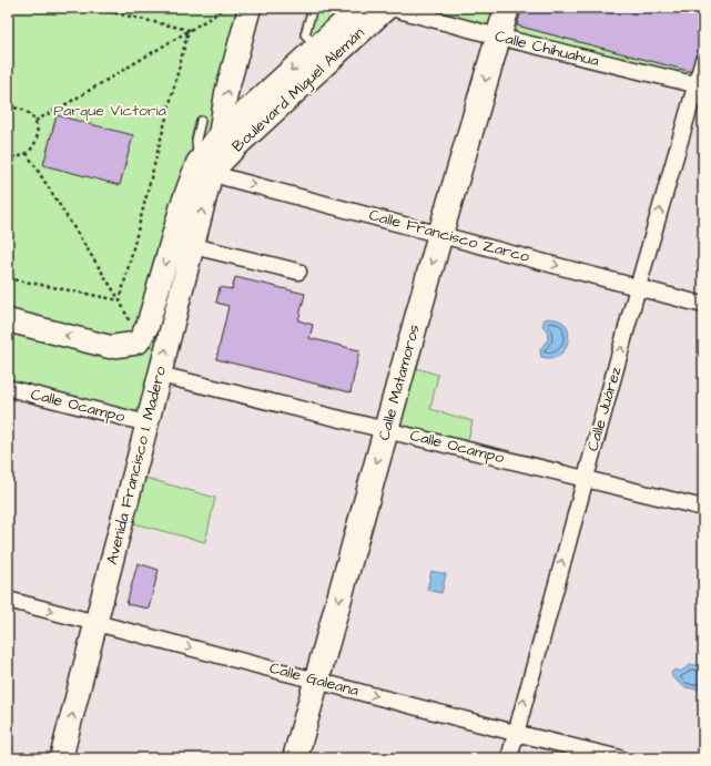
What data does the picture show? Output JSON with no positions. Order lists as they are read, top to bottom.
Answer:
{
  "streets": {
    "main road": ["Boulevard Miguel Alemán", "Calle Matamoros", "Avenida Francisco I. Madero"],
    "street": [
      "Calle Chihuahua",
      "Calle Francisco Zarco",
      "Calle Ocampo",
      "Calle Juárez",
      "Calle Galeana"
    ]
  },
  "crossings": [
    ["Calle Chihuahua", "Boulevard Miguel Alemán"],
    ["Calle Chihuahua", "Calle Matamoros"],
    ["Calle Chihuahua", "Calle Juárez"],
    ["Boulevard Miguel Alemán", "Calle Francisco Zarco"],
    ["Boulevard Miguel Alemán", "Avenida Francisco I. Madero"],
    ["Calle Francisco Zarco", "Calle Matamoros"],
    ["Calle Francisco Zarco", "Calle Juárez"],
    ["Calle Francisco Zarco", "Avenida Francisco I. Madero"],
    ["Calle Matamoros", "Calle Ocampo"],
    ["Calle Matamoros", "Calle Galeana"],
    ["Calle Ocampo", "Calle Juárez"],
    ["Calle Ocampo", "Avenida Francisco I. Madero"],
    ["Calle Juárez", "Calle Galeana"],
    ["Avenida Francisco I. Madero", "Calle Galeana"]
  ],
  "one_way": [
    "Calle Francisco Zarco",
    "Calle Matamoros",
    "Calle Juárez",
    "Avenida Francisco I. Madero",
    "Calle Galeana"
  ],
  "parks": ["Parque Victoria"]
}
